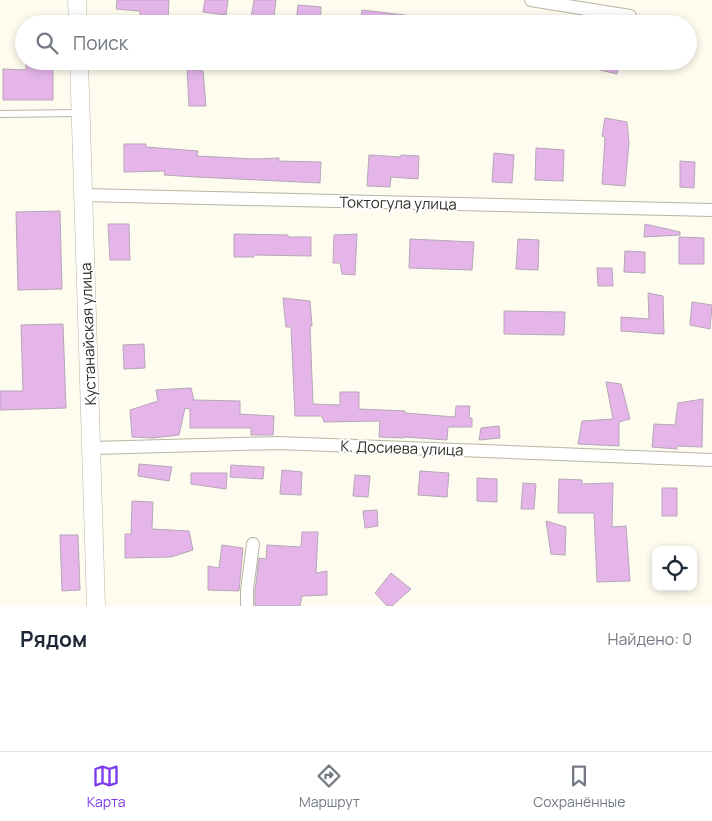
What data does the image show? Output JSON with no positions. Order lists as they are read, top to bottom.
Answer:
{
  "streets": {
    "street": ["Токтогула улица", "Кустанайская улица", "К. Досиева улица"]
  },
  "crossings": [
    ["Токтогула улица", "Кустанайская улица"],
    ["Кустанайская улица", "К. Досиева улица"]
  ],
  "page": {
    "search": "Поиск",
    "heading": ["Рядом", "Найдено: 0"],
    "nav": ["Карта", "Маршрут", "Сохранённые"]
  }
}
